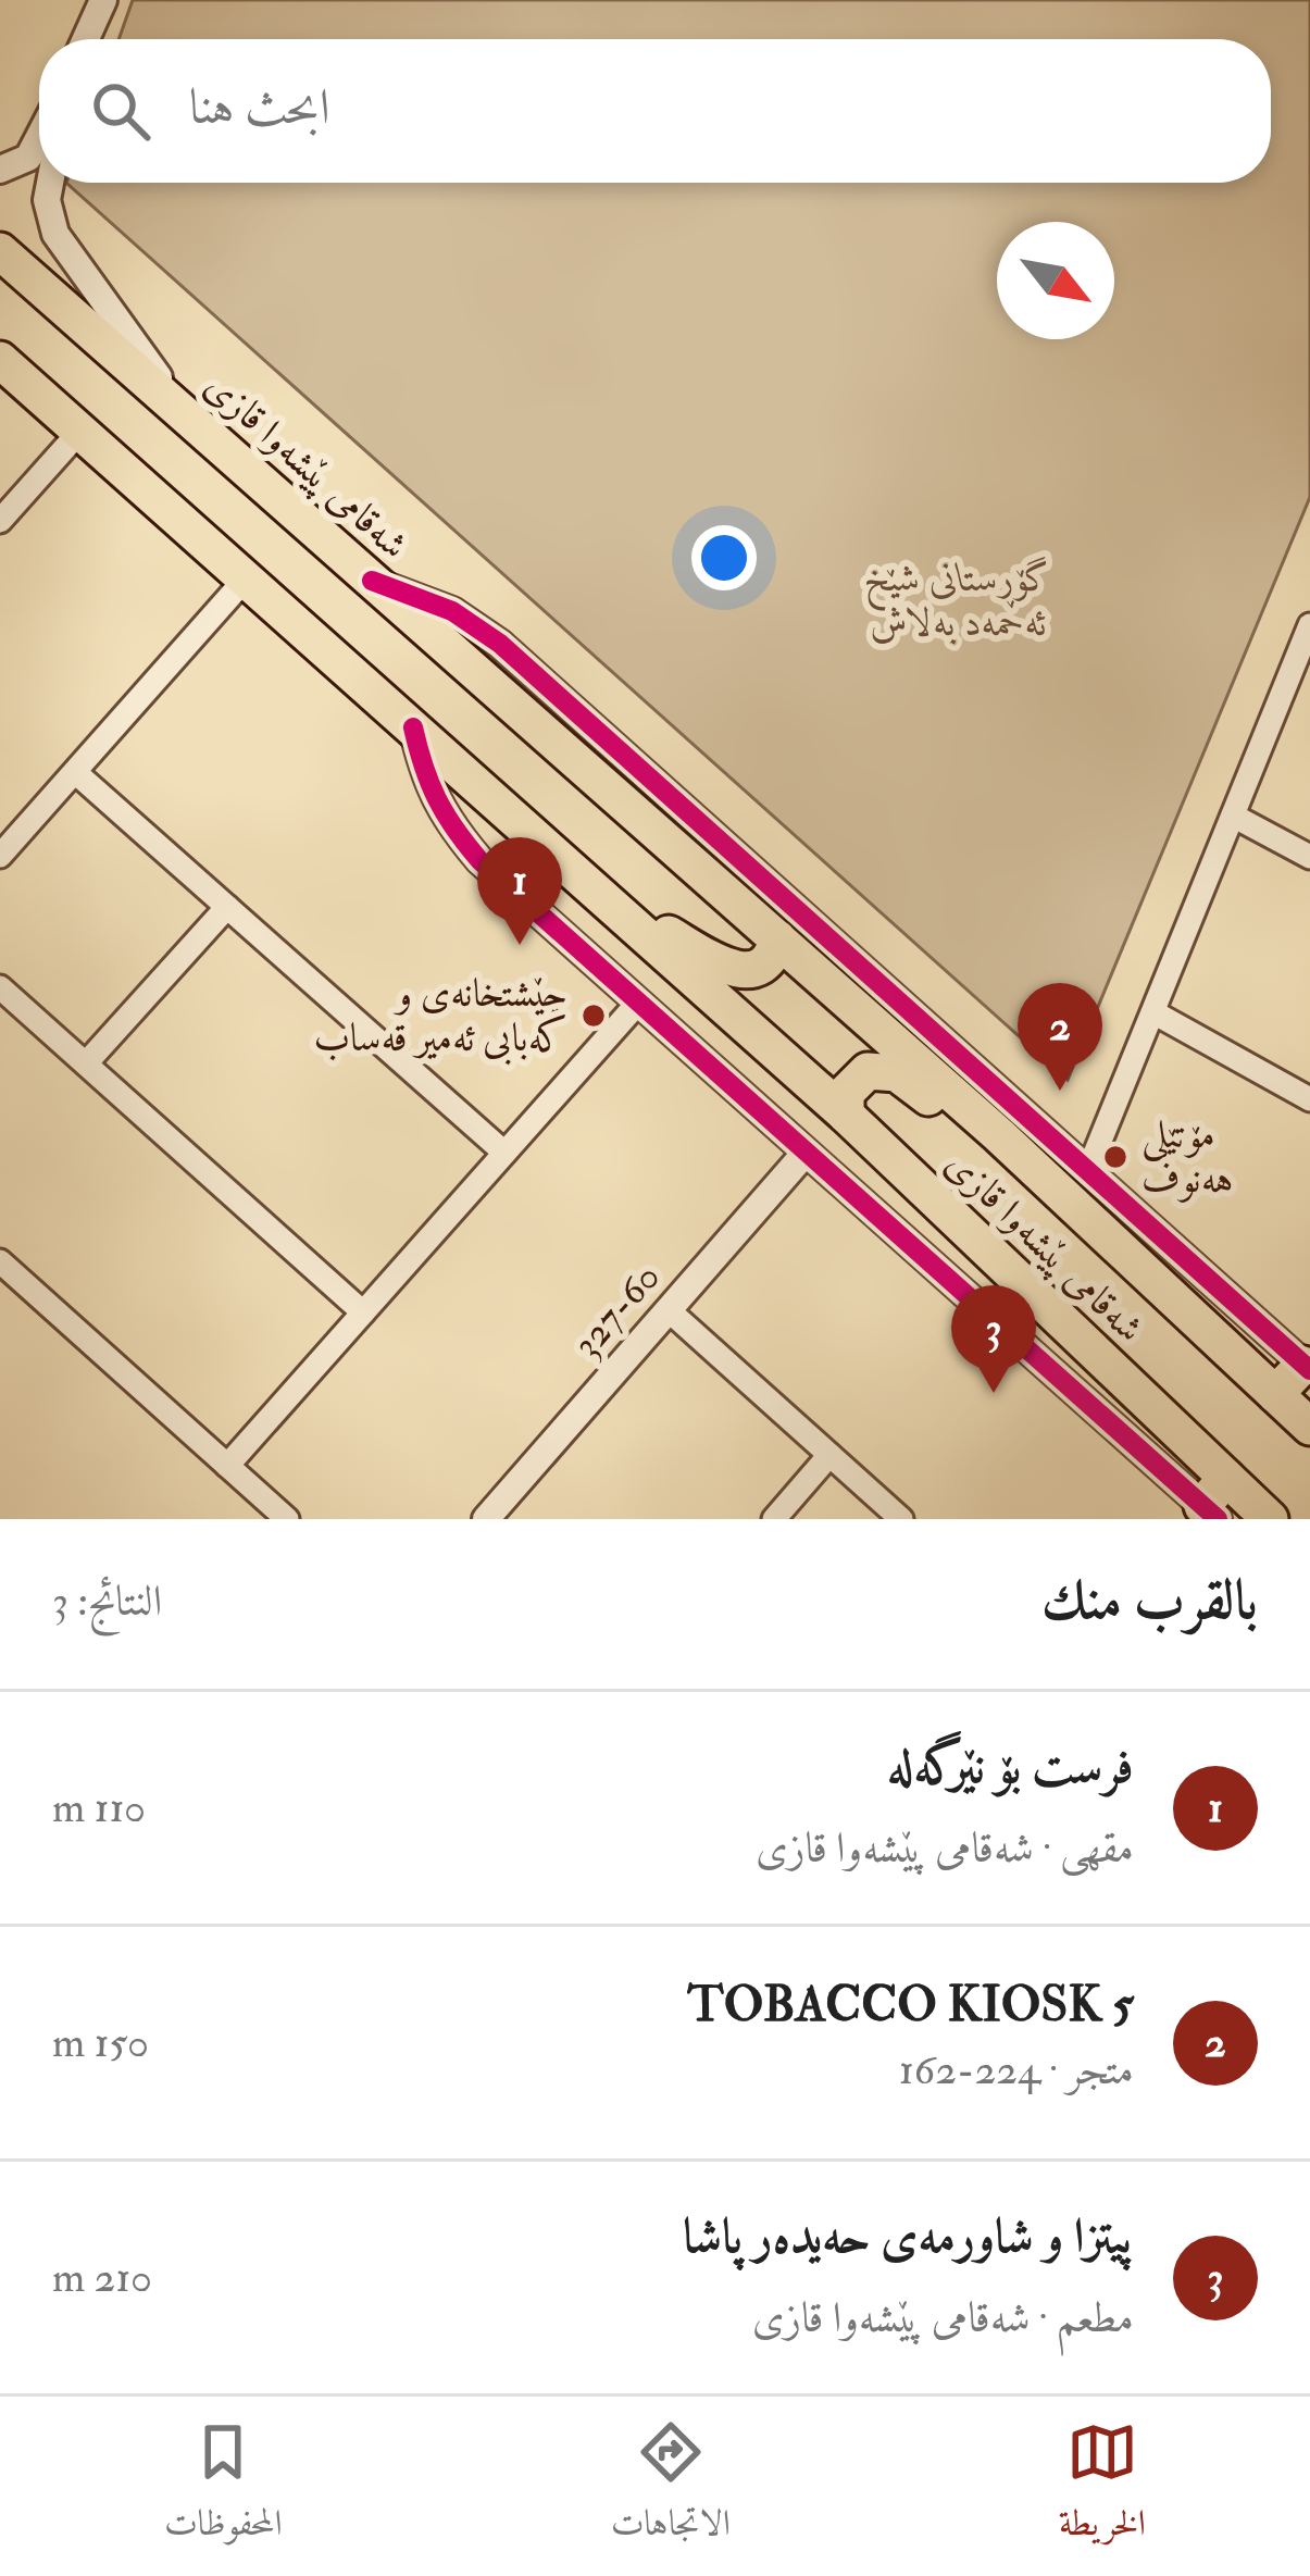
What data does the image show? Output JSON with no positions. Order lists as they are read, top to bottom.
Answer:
{
  "streets": {
    "highway": ["شەقامی پێشەوا قازی"],
    "street": ["327-60"]
  },
  "parks": ["گۆڕستانی شێخ ئەحمەد بەلاش"],
  "places": ["چێشتخانەی و کەبابی ئەمیر قەساب", "مۆتێلی هەنوف"],
  "north": "bottom right",
  "page": {
    "search": "ابحث هنا",
    "pins": ["1", "2", "3"],
    "heading": ["بالقرب منك", "النتائج: 3"],
    "list": [
      {
        "mark": "1",
        "name": "فرست بۆ نێرگەلە",
        "note": "مقهى · شەقامی پێشەوا قازی",
        "value": "110 m"
      },
      {
        "mark": "2",
        "name": "TOBACCO KIOSK 5",
        "note": "متجر · 224-162",
        "value": "150 m"
      },
      {
        "mark": "3",
        "name": "پیتزا و شاورمەی حەیدەر پاشا",
        "note": "مطعم · شەقامی پێشەوا قازی",
        "value": "210 m"
      }
    ],
    "nav": ["الخريطة", "الاتجاهات", "المحفوظات"]
  }
}
